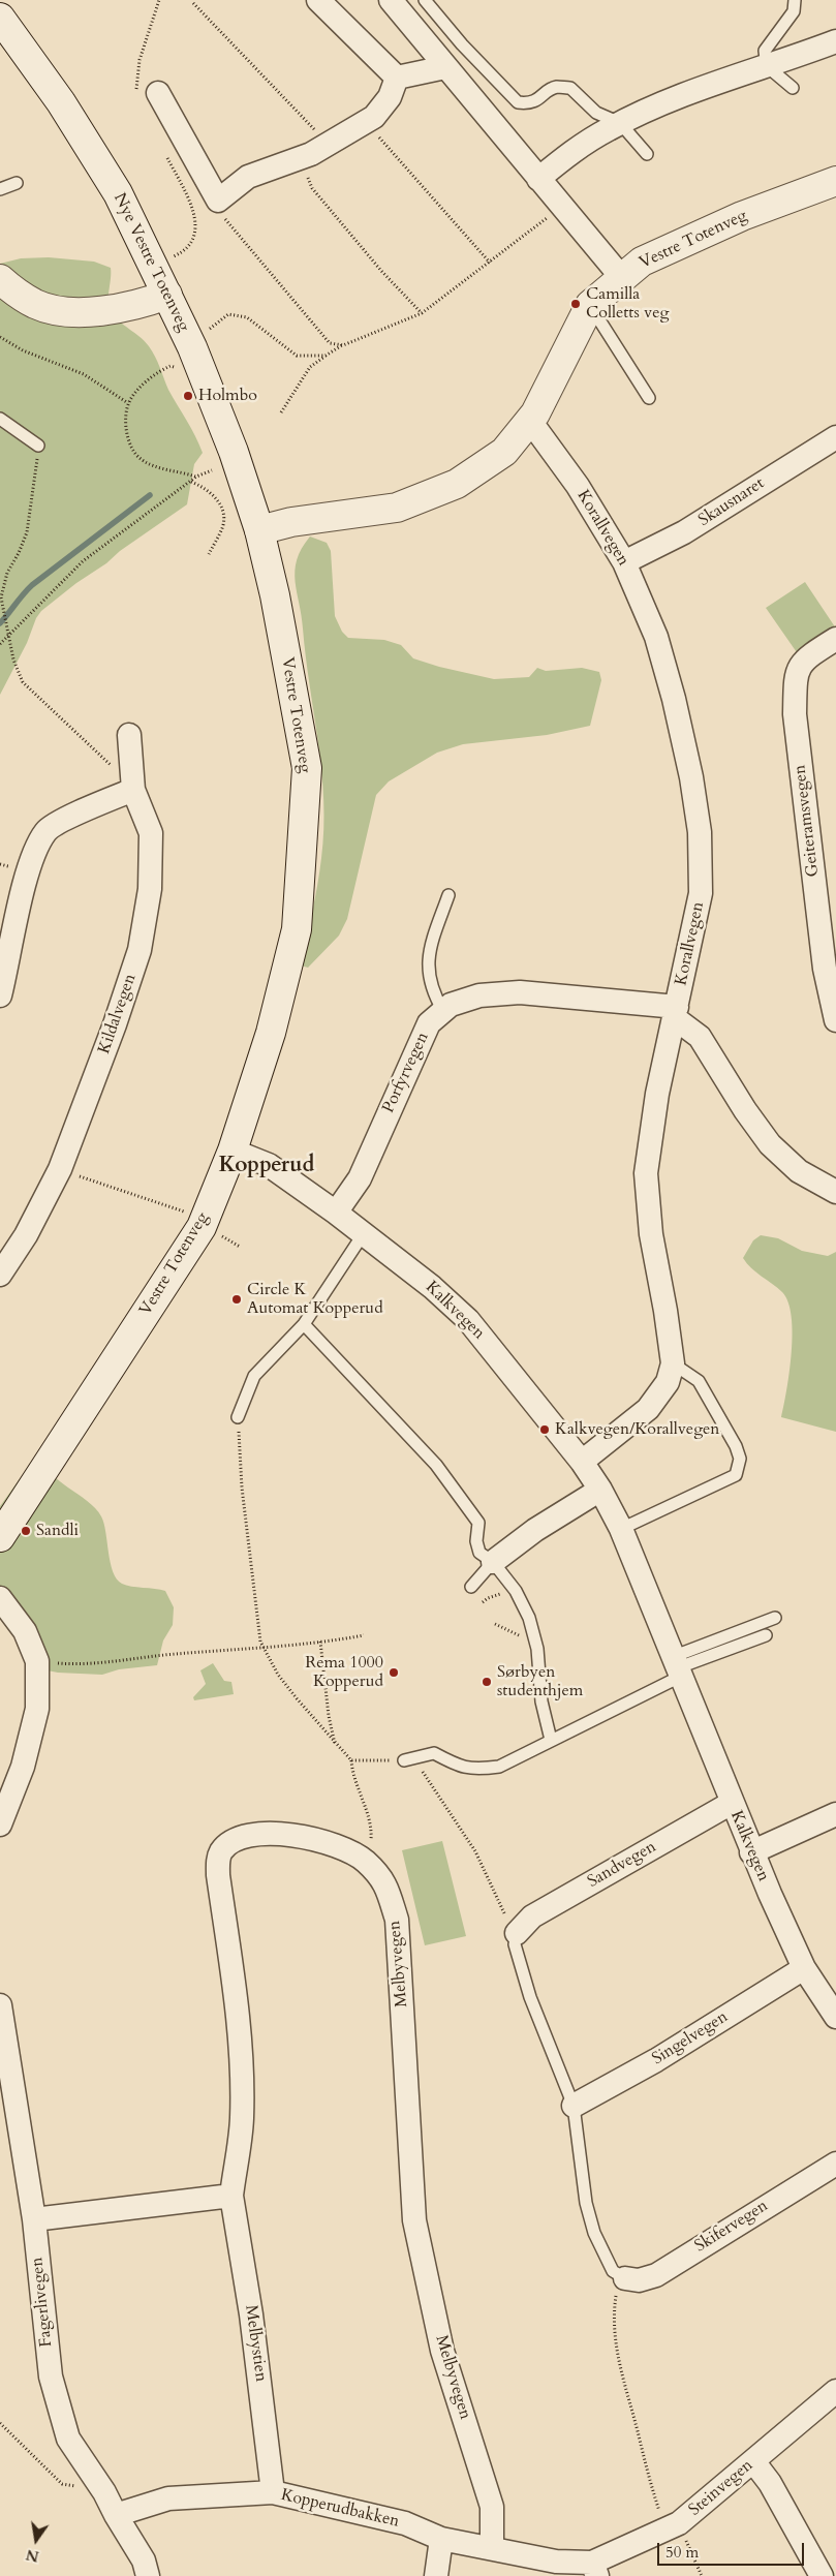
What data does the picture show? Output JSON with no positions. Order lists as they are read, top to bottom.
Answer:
{
  "streets": {
    "main road": ["Vestre Totenveg", "Nye Vestre Totenveg"],
    "street": [
      "Skausnaret",
      "Korallvegen",
      "Geiteramsvegen",
      "Kildalvegen",
      "Porfyrvegen",
      "Kalkvegen",
      "Sandvegen",
      "Melbyvegen",
      "Singelvegen",
      "Skifervegen",
      "Fagerlivegen",
      "Melbystien",
      "Steinvegen",
      "Kopperudbakken"
    ]
  },
  "crossings": [
    ["Vestre Totenveg", "Nye Vestre Totenveg"],
    ["Vestre Totenveg", "Korallvegen"],
    ["Vestre Totenveg", "Kalkvegen"],
    ["Skausnaret", "Korallvegen"],
    ["Korallvegen", "Porfyrvegen"],
    ["Korallvegen", "Kalkvegen"],
    ["Porfyrvegen", "Kalkvegen"],
    ["Kalkvegen", "Sandvegen"],
    ["Kalkvegen", "Singelvegen"],
    ["Melbyvegen", "Melbystien"],
    ["Melbyvegen", "Kopperudbakken"],
    ["Fagerlivegen", "Kopperudbakken"],
    ["Melbystien", "Kopperudbakken"],
    ["Steinvegen", "Kopperudbakken"]
  ],
  "districts": ["Kopperud"],
  "places": [
    "Camilla Colletts veg",
    "Holmbo",
    "Circle K Automat Kopperud",
    "Kalkvegen/Korallvegen",
    "Sandli",
    "Rema 1000 Kopperud",
    "Sørbyen studenthjem"
  ],
  "scale_bar": "50 m",
  "north": "bottom"
}
